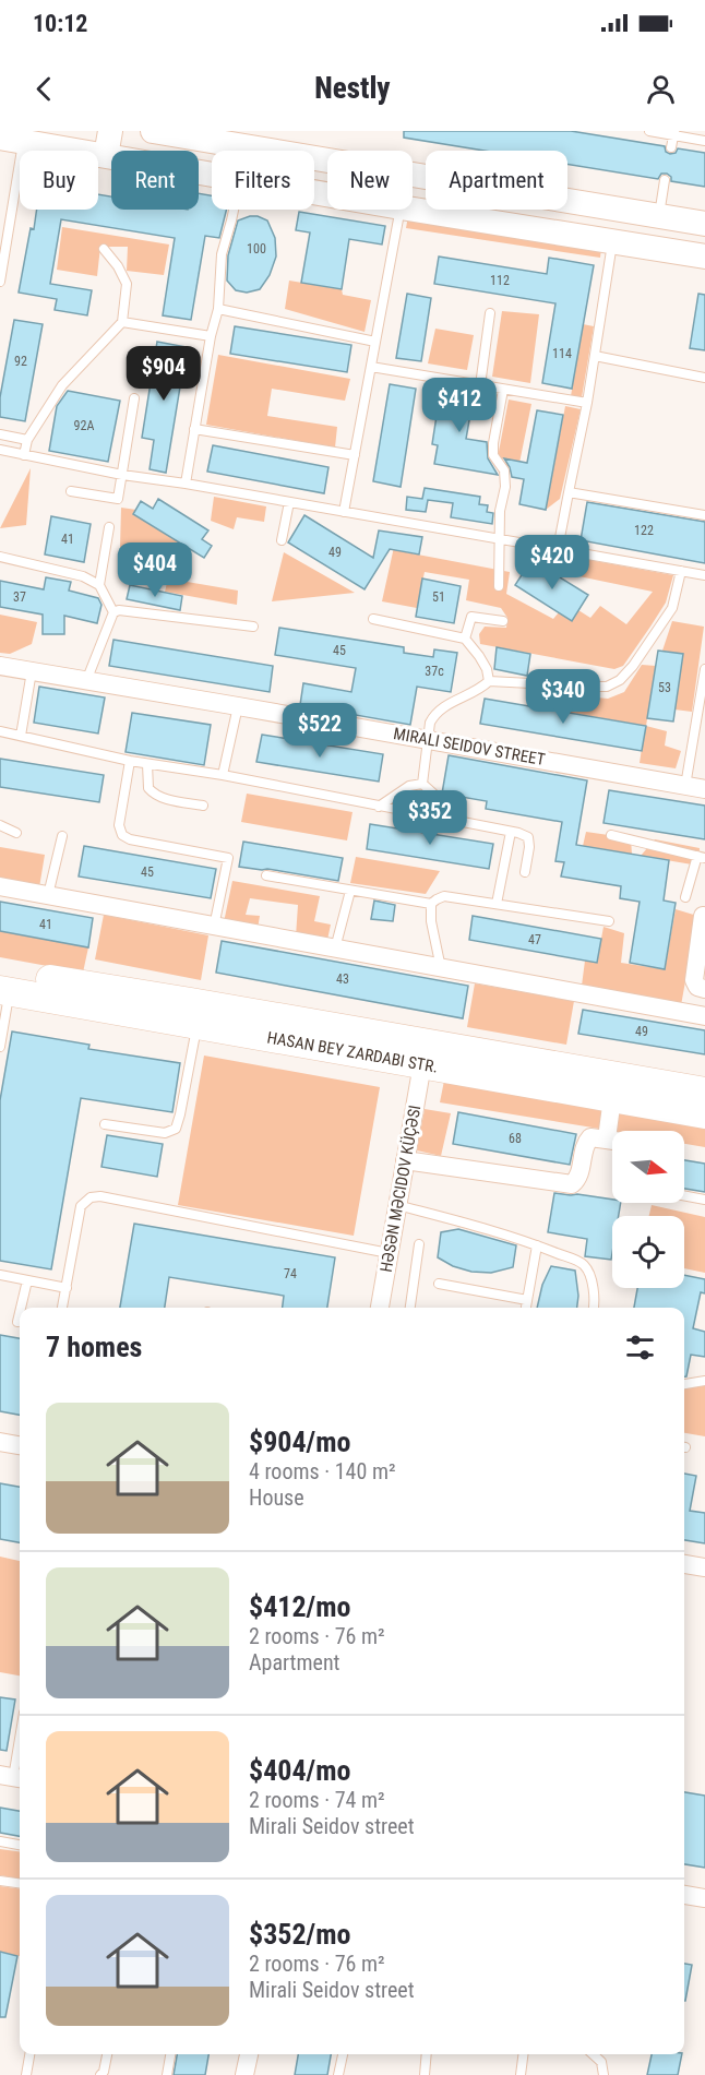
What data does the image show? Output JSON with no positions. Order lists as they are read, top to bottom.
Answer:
{
  "streets": {
    "main road": ["HASAN BEY ZARDABI STR."],
    "street": ["MIRALI SEIDOV STREET", "HƏSƏN MƏCIDOV KÜÇƏSI"]
  },
  "crossings": [
    ["HASAN BEY ZARDABI STR.", "HƏSƏN MƏCIDOV KÜÇƏSI"]
  ],
  "house_numbers": [
    "100",
    "112",
    "114",
    "92",
    "92A",
    "122",
    "41",
    "49",
    "37",
    "51",
    "45",
    "37c",
    "53",
    "45",
    "41",
    "47",
    "43",
    "49",
    "68",
    "74"
  ],
  "north": "right",
  "page": {
    "status": "10:12",
    "header": "Nestly",
    "chip": [
      "Buy",
      "Rent",
      "Filters",
      "New",
      "Apartment"
    ],
    "price": [
      "$904",
      "$412",
      "$420",
      "$404",
      "$340",
      "$522",
      "$352"
    ],
    "heading": "7 homes",
    "list": [
      {
        "name": "$904/mo",
        "note": "4 rooms · 140 m² · House"
      },
      {
        "name": "$412/mo",
        "note": "2 rooms · 76 m² · Apartment"
      },
      {
        "name": "$404/mo",
        "note": "2 rooms · 74 m² · Mirali Seidov street"
      },
      {
        "name": "$352/mo",
        "note": "2 rooms · 76 m² · Mirali Seidov street"
      }
    ]
  }
}
